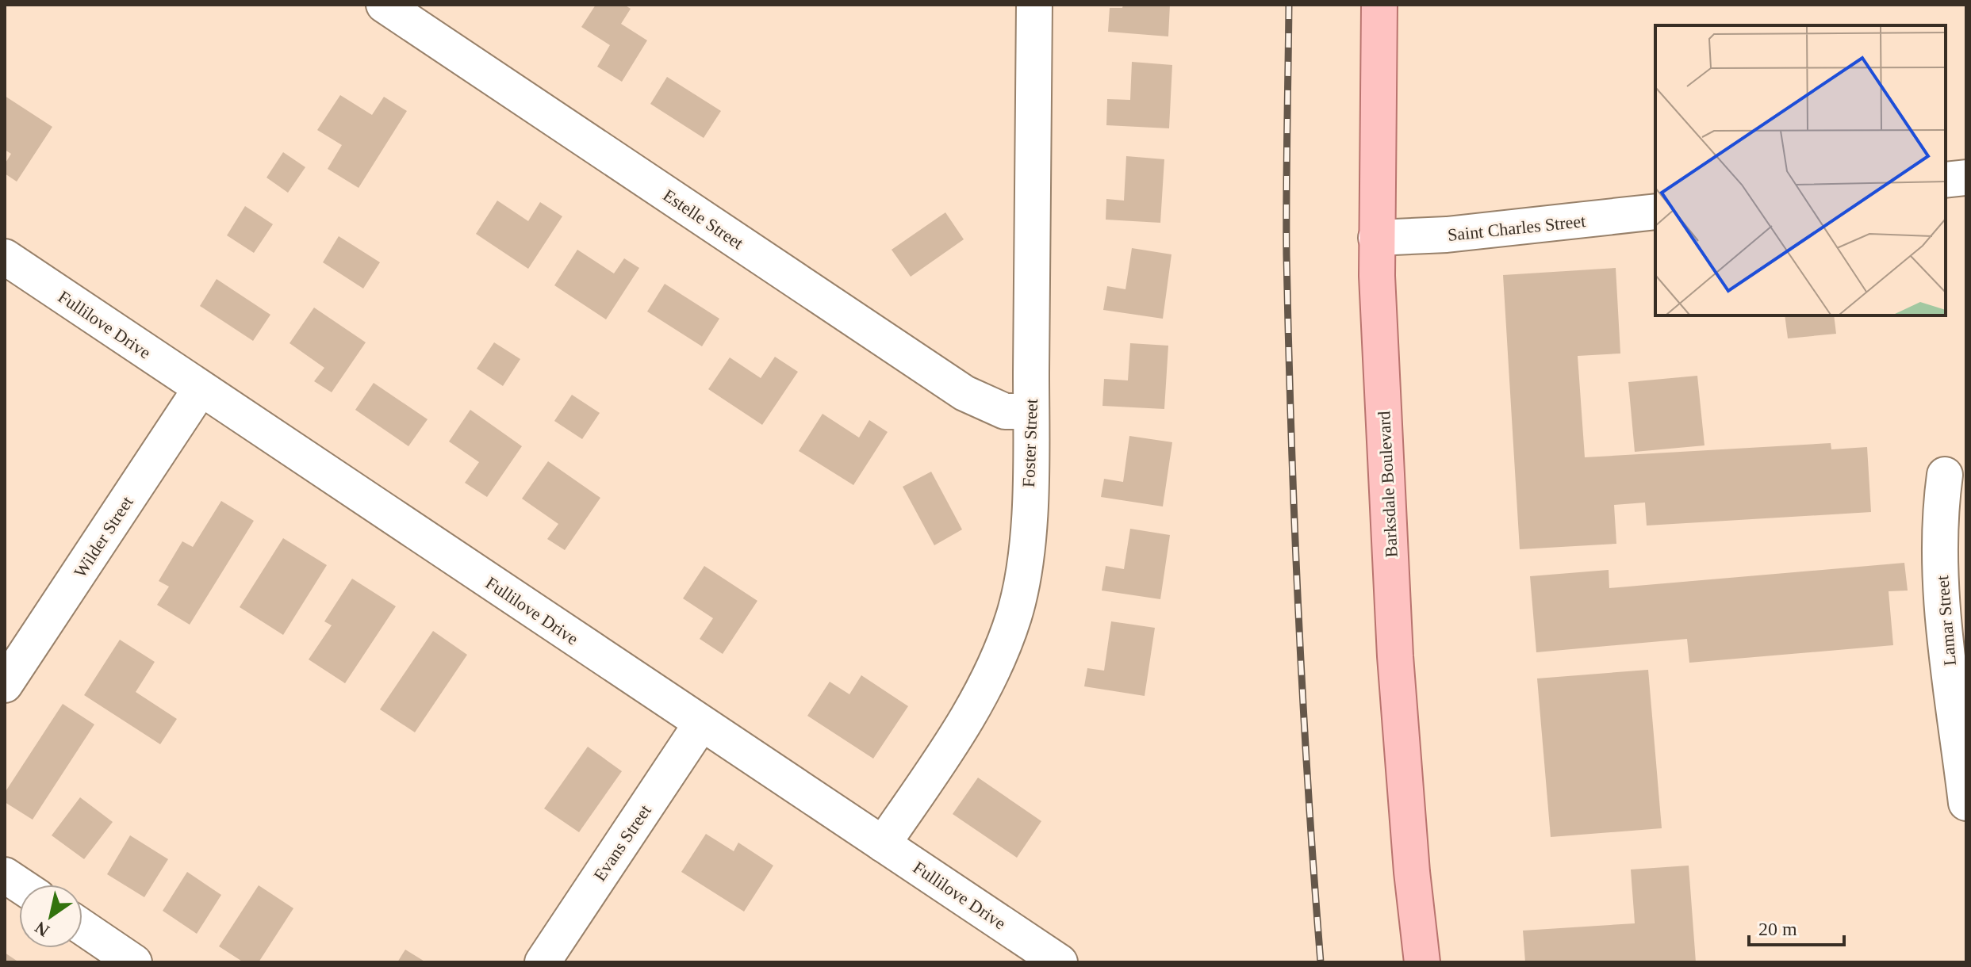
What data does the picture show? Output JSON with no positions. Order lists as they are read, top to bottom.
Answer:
{
  "streets": {
    "main road": ["Barksdale Boulevard"],
    "street": [
      "Estelle Street",
      "Saint Charles Street",
      "Fullilove Drive",
      "Foster Street",
      "Wilder Street",
      "Lamar Street",
      "Evans Street"
    ]
  },
  "crossings": [
    ["Estelle Street", "Foster Street"],
    ["Saint Charles Street", "Barksdale Boulevard"],
    ["Fullilove Drive", "Foster Street"],
    ["Fullilove Drive", "Wilder Street"],
    ["Fullilove Drive", "Evans Street"]
  ],
  "scale_bar": "20 m",
  "north": "bottom left"
}
